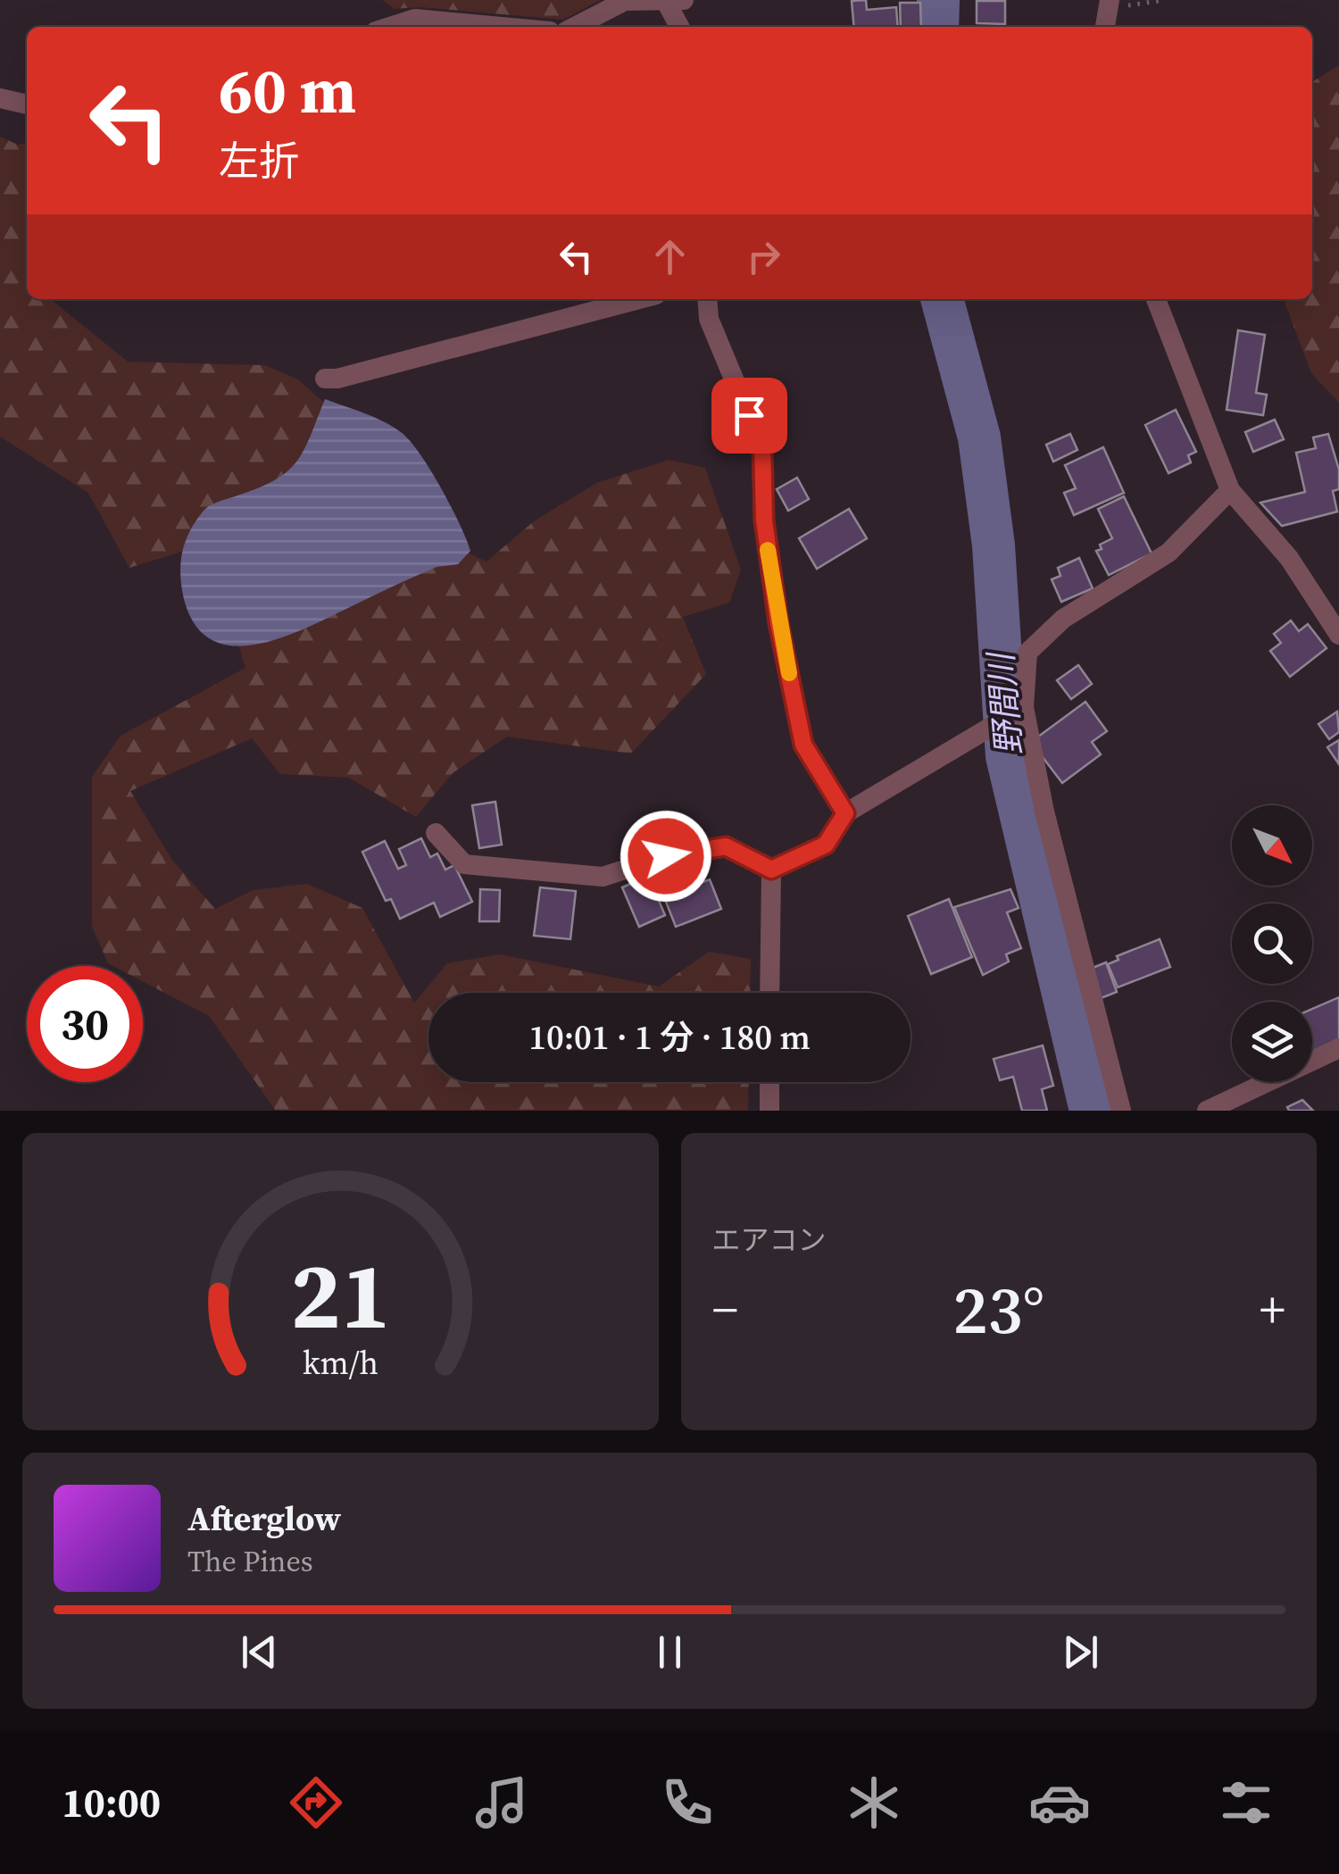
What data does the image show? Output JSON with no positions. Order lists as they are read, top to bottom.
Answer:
{
  "water": ["野間川"],
  "north": "bottom right",
  "page": {
    "turn": ["60 m", "左折"],
    "limit": "30",
    "trip": "10:01 · 1 分 · 180 m",
    "tile": "エアコン",
    "heat": ["−", "23°", "+"],
    "song": ["Afterglow", "The Pines"],
    "tabs": "10:00",
    "gauge": ["21", "km/h"]
  }
}
